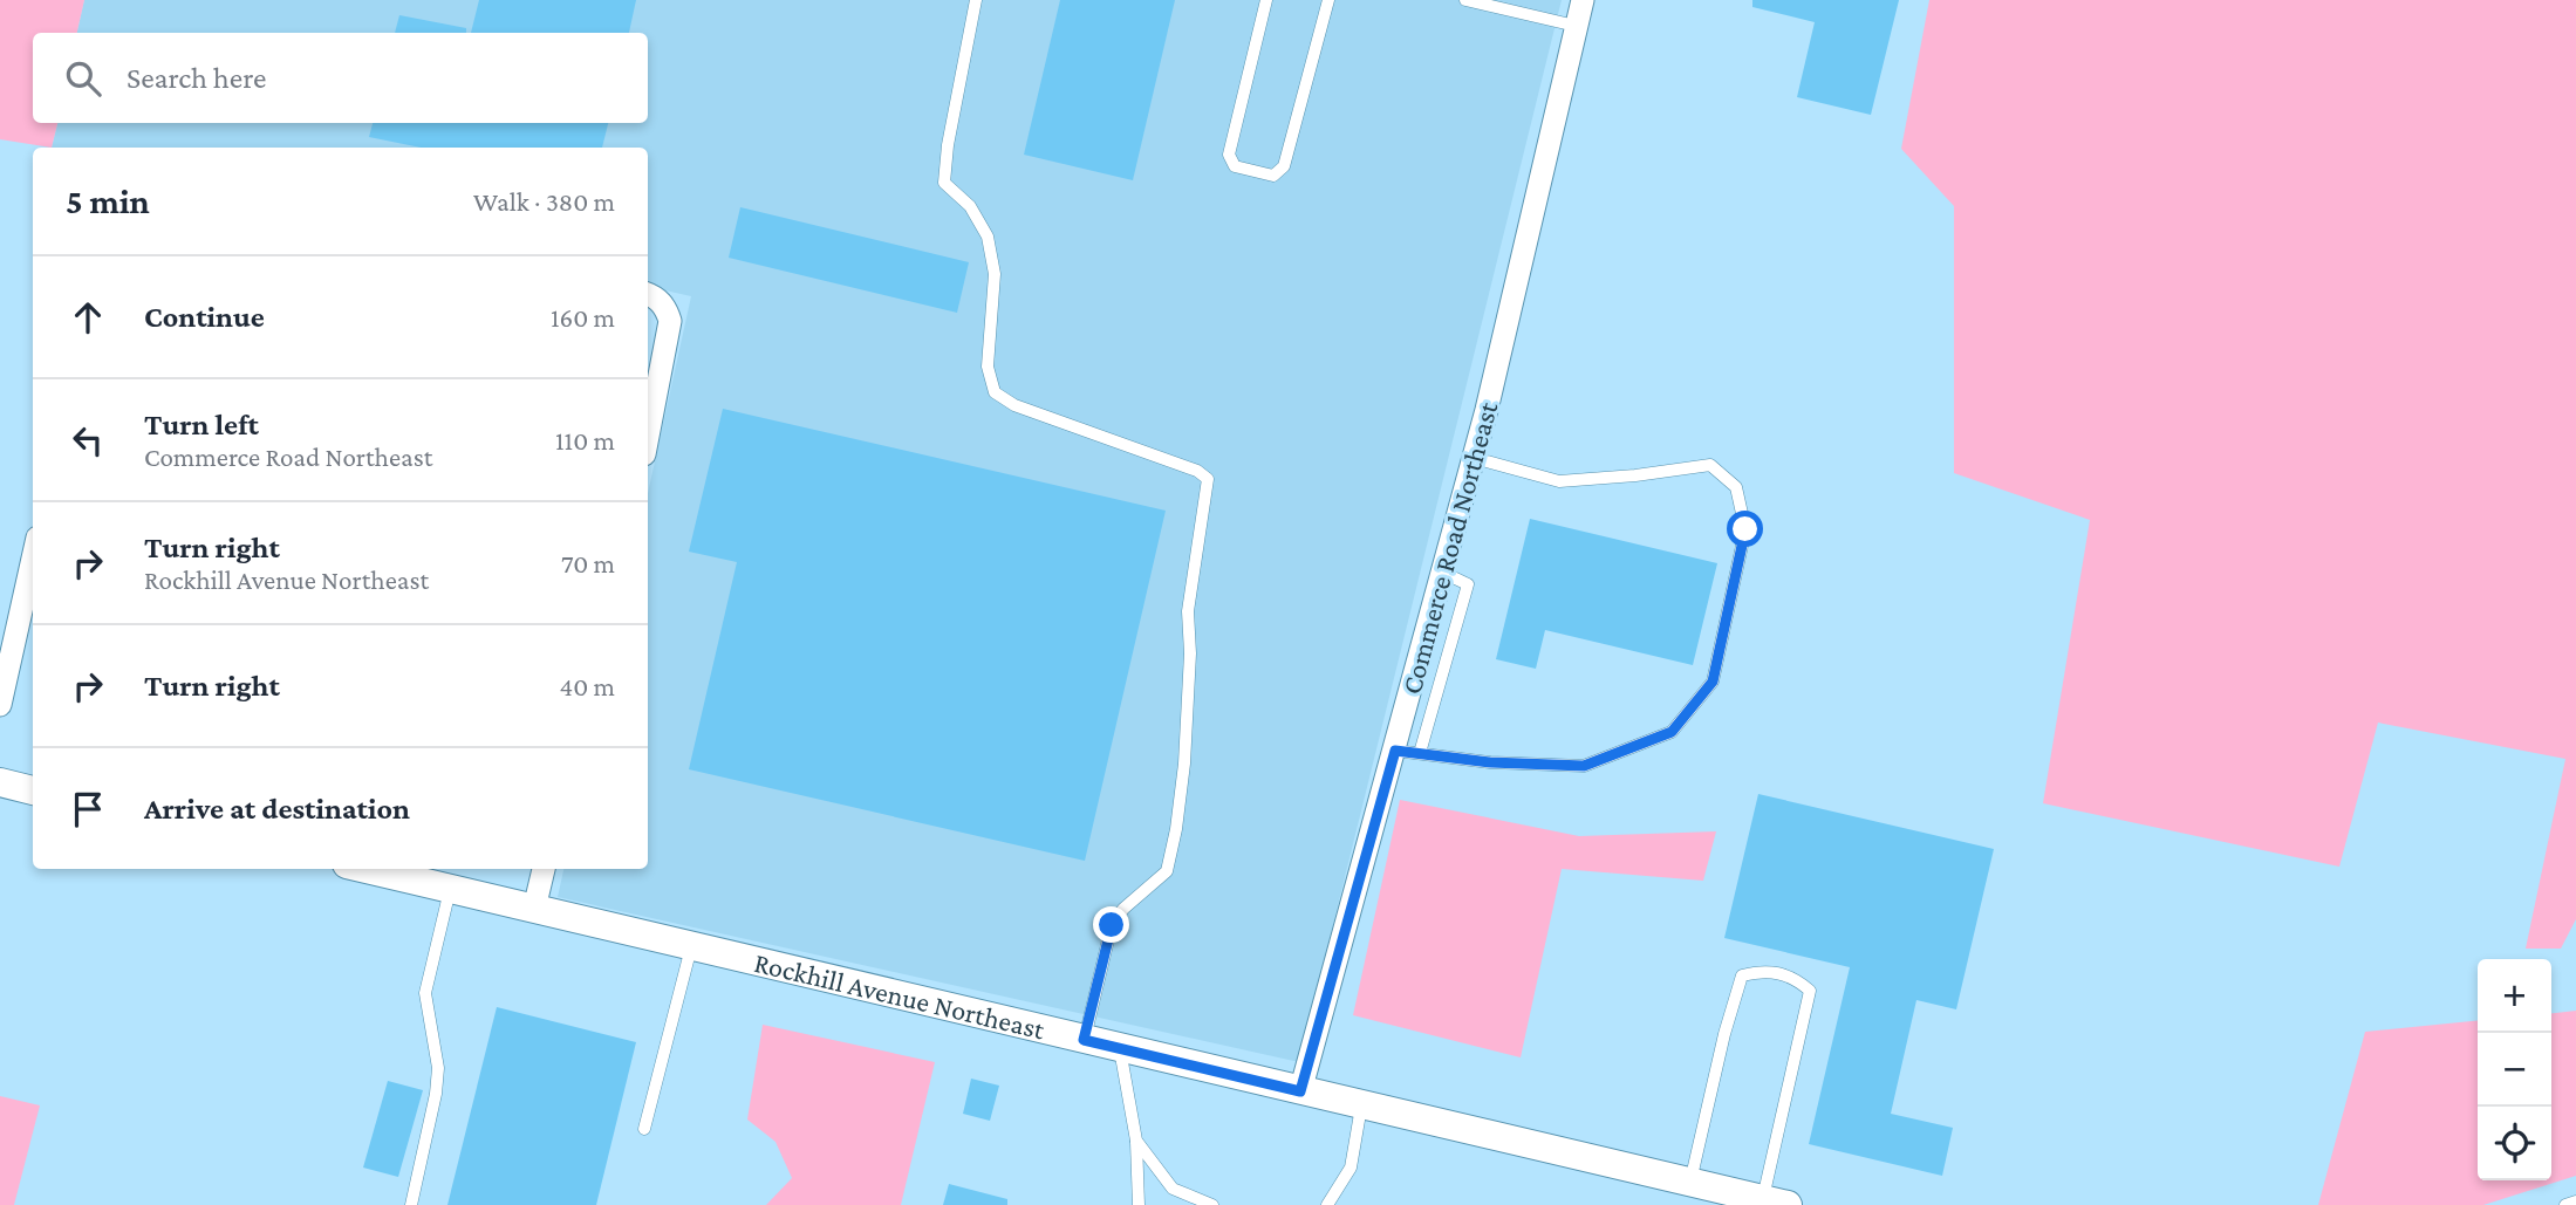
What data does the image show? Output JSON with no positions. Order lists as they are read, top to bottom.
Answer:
{
  "streets": {
    "street": ["Commerce Road Northeast", "Rockhill Avenue Northeast"]
  },
  "crossings": [
    ["Commerce Road Northeast", "Rockhill Avenue Northeast"]
  ],
  "page": {
    "search": "Search here",
    "heading": ["5 min", "Walk · 380 m"],
    "list": [
      ["Continue", "160 m"],
      ["Turn left", "Commerce Road Northeast", "110 m"],
      ["Turn right", "Rockhill Avenue Northeast", "70 m"],
      ["Turn right", "40 m"],
      "Arrive at destination"
    ],
    "map_buttons": ["+", "−"]
  }
}
